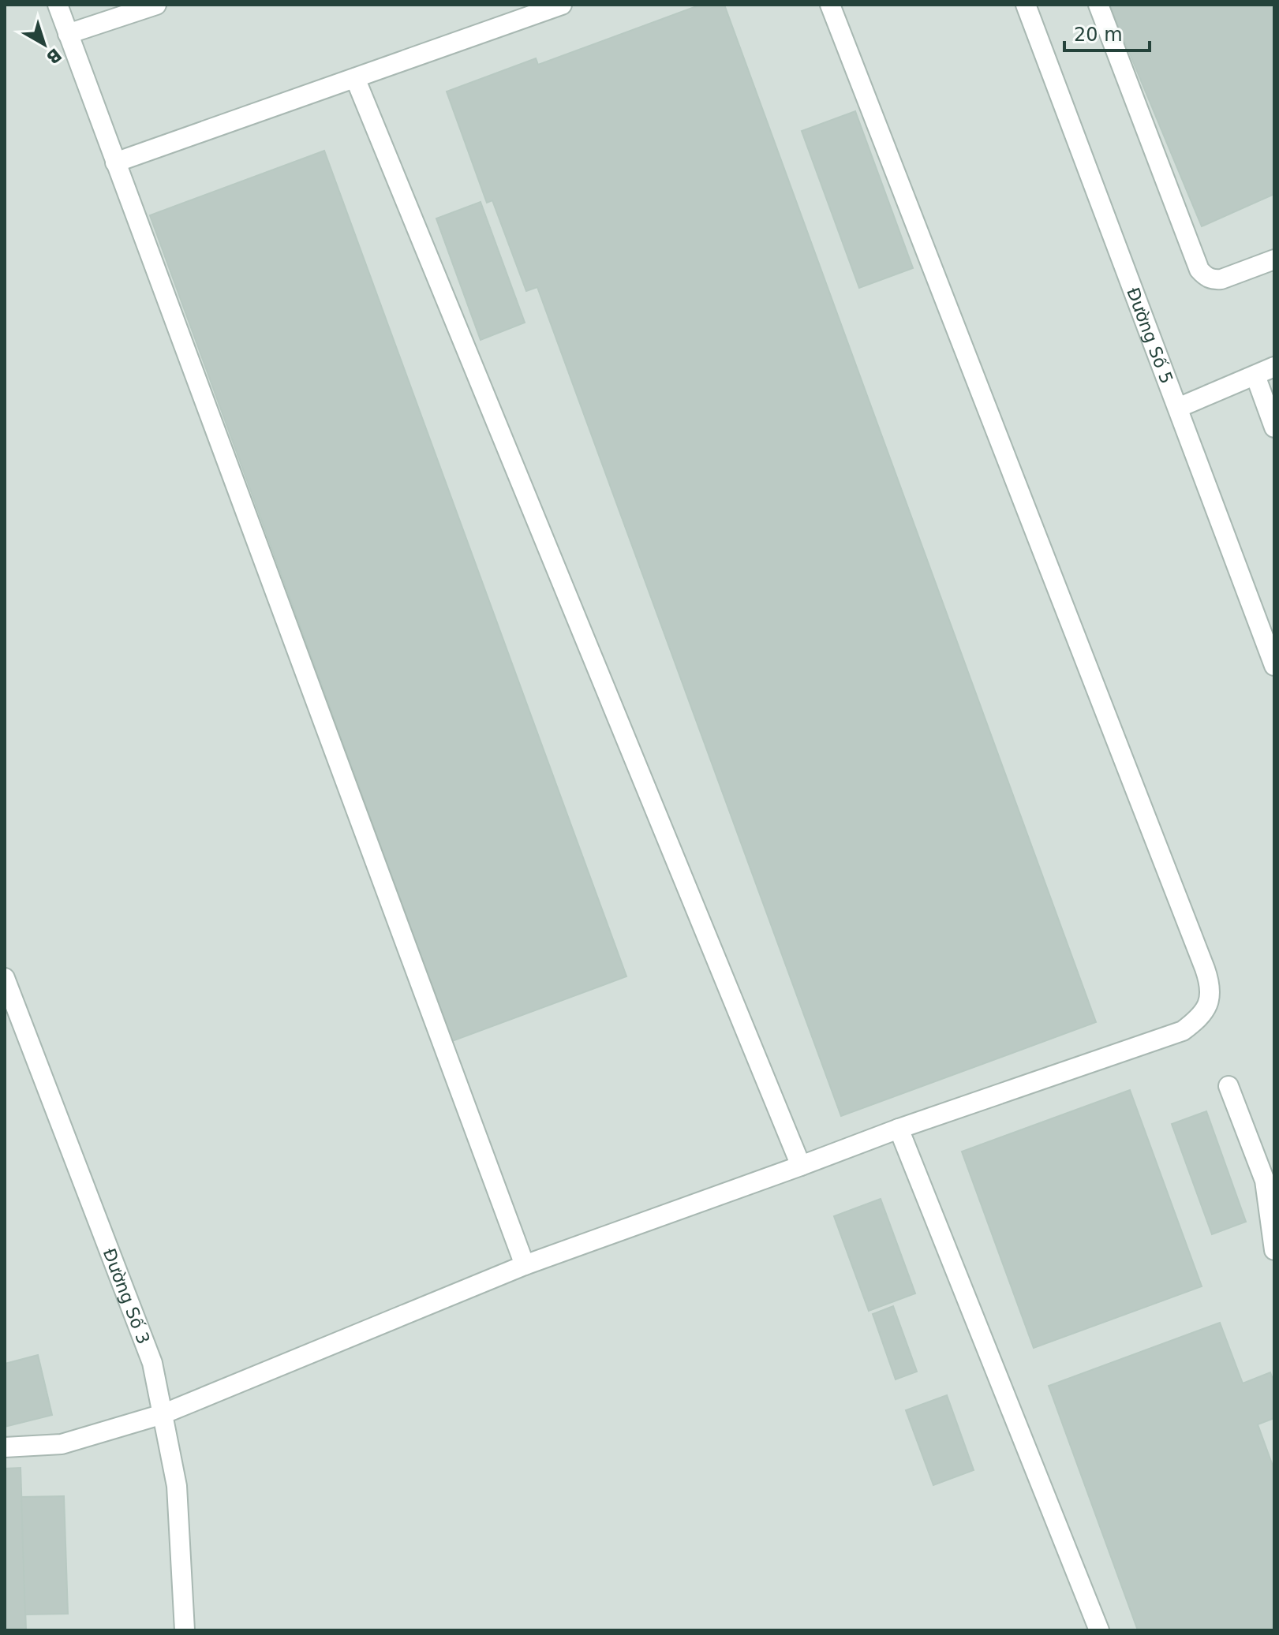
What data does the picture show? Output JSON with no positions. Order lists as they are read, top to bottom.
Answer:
{
  "streets": {
    "street": ["Đường Số 5", "Đường Số 3"]
  },
  "scale_bar": "20 m",
  "north": "bottom right"
}
